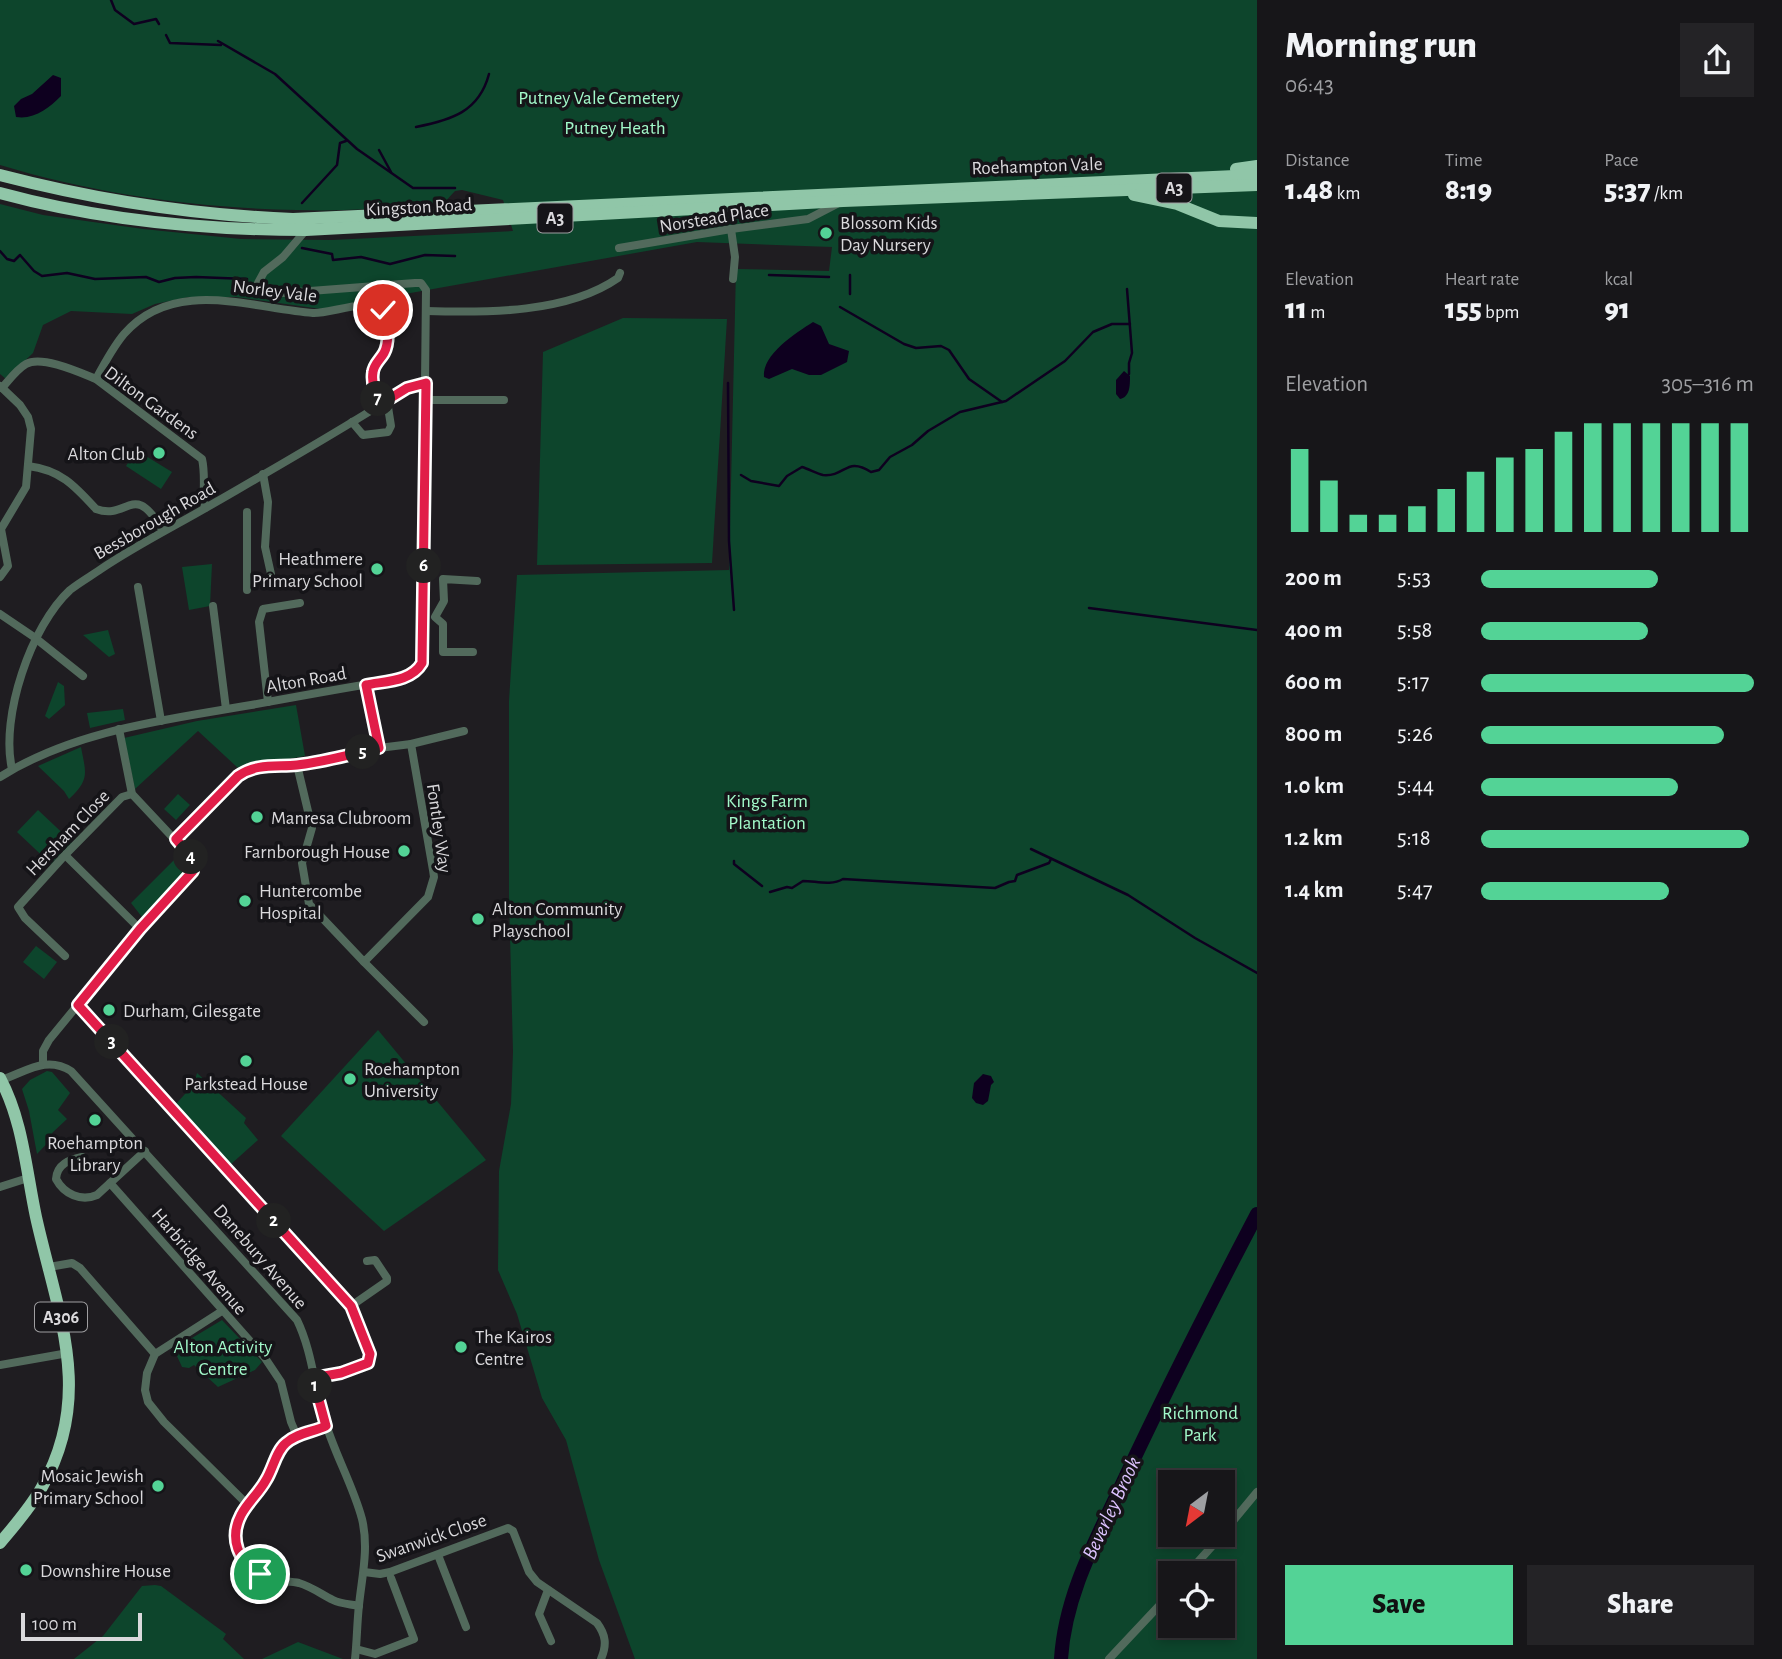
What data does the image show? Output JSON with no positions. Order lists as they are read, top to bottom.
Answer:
{
  "streets": {
    "highway": [
      "Roehampton Vale",
      "A3",
      "Kingston Road",
      "A306"
    ],
    "street": [
      "Norstead Place",
      "Norley Vale",
      "Dilton Gardens",
      "Bessborough Road",
      "Alton Road",
      "Fontley Way",
      "Hersham Close",
      "Danebury Avenue",
      "Harbridge Avenue",
      "Swanwick Close"
    ]
  },
  "crossings": [
    ["Roehampton Vale", "A3"],
    ["Roehampton Vale", "Kingston Road"],
    ["Roehampton Vale", "Norstead Place"],
    ["Kingston Road", "Norstead Place"],
    ["Kingston Road", "Alton Road"],
    ["Norley Vale", "Dilton Gardens"],
    ["Norley Vale", "Bessborough Road"],
    ["Dilton Gardens", "Bessborough Road"],
    ["Bessborough Road", "Alton Road"],
    ["Danebury Avenue", "Swanwick Close"]
  ],
  "water": ["Beverley Brook"],
  "parks": [
    "Putney Vale Cemetery",
    "Putney Heath",
    "Kings Farm Plantation",
    "Alton Activity Centre",
    "Richmond Park"
  ],
  "places": [
    "Blossom Kids Day Nursery",
    "Alton Club",
    "Heathmere Primary School",
    "Manresa Clubroom",
    "Farnborough House",
    "Huntercombe Hospital",
    "Alton Community Playschool",
    "Durham, Gilesgate",
    "Parkstead House",
    "Roehampton University",
    "Roehampton Library",
    "The Kairos Centre",
    "Mosaic Jewish Primary School",
    "Downshire House"
  ],
  "scale_bar": "100 m",
  "north": "bottom left",
  "page": {
    "heading": ["Morning run", "06:43"],
    "stats": [
      ["Distance", "1.48 km"],
      ["Time", "8:19"],
      ["Pace", "5:37 /km"],
      ["Elevation", "11 m"],
      ["Heart rate", "155 bpm"],
      ["kcal", "91"]
    ],
    "chart": ["Elevation", "305–316 m"],
    "pins": [
      "7",
      "6",
      "5",
      "4",
      "3",
      "2",
      "1"
    ],
    "list": [
      {
        "name": "200 m",
        "note": "5:53"
      },
      {
        "name": "400 m",
        "note": "5:58"
      },
      {
        "name": "600 m",
        "note": "5:17"
      },
      {
        "name": "800 m",
        "note": "5:26"
      },
      {
        "name": "1.0 km",
        "note": "5:44"
      },
      {
        "name": "1.2 km",
        "note": "5:18"
      },
      {
        "name": "1.4 km",
        "note": "5:47"
      }
    ],
    "buttons": ["Save", "Share"],
    "scale": "100 m"
  }
}
